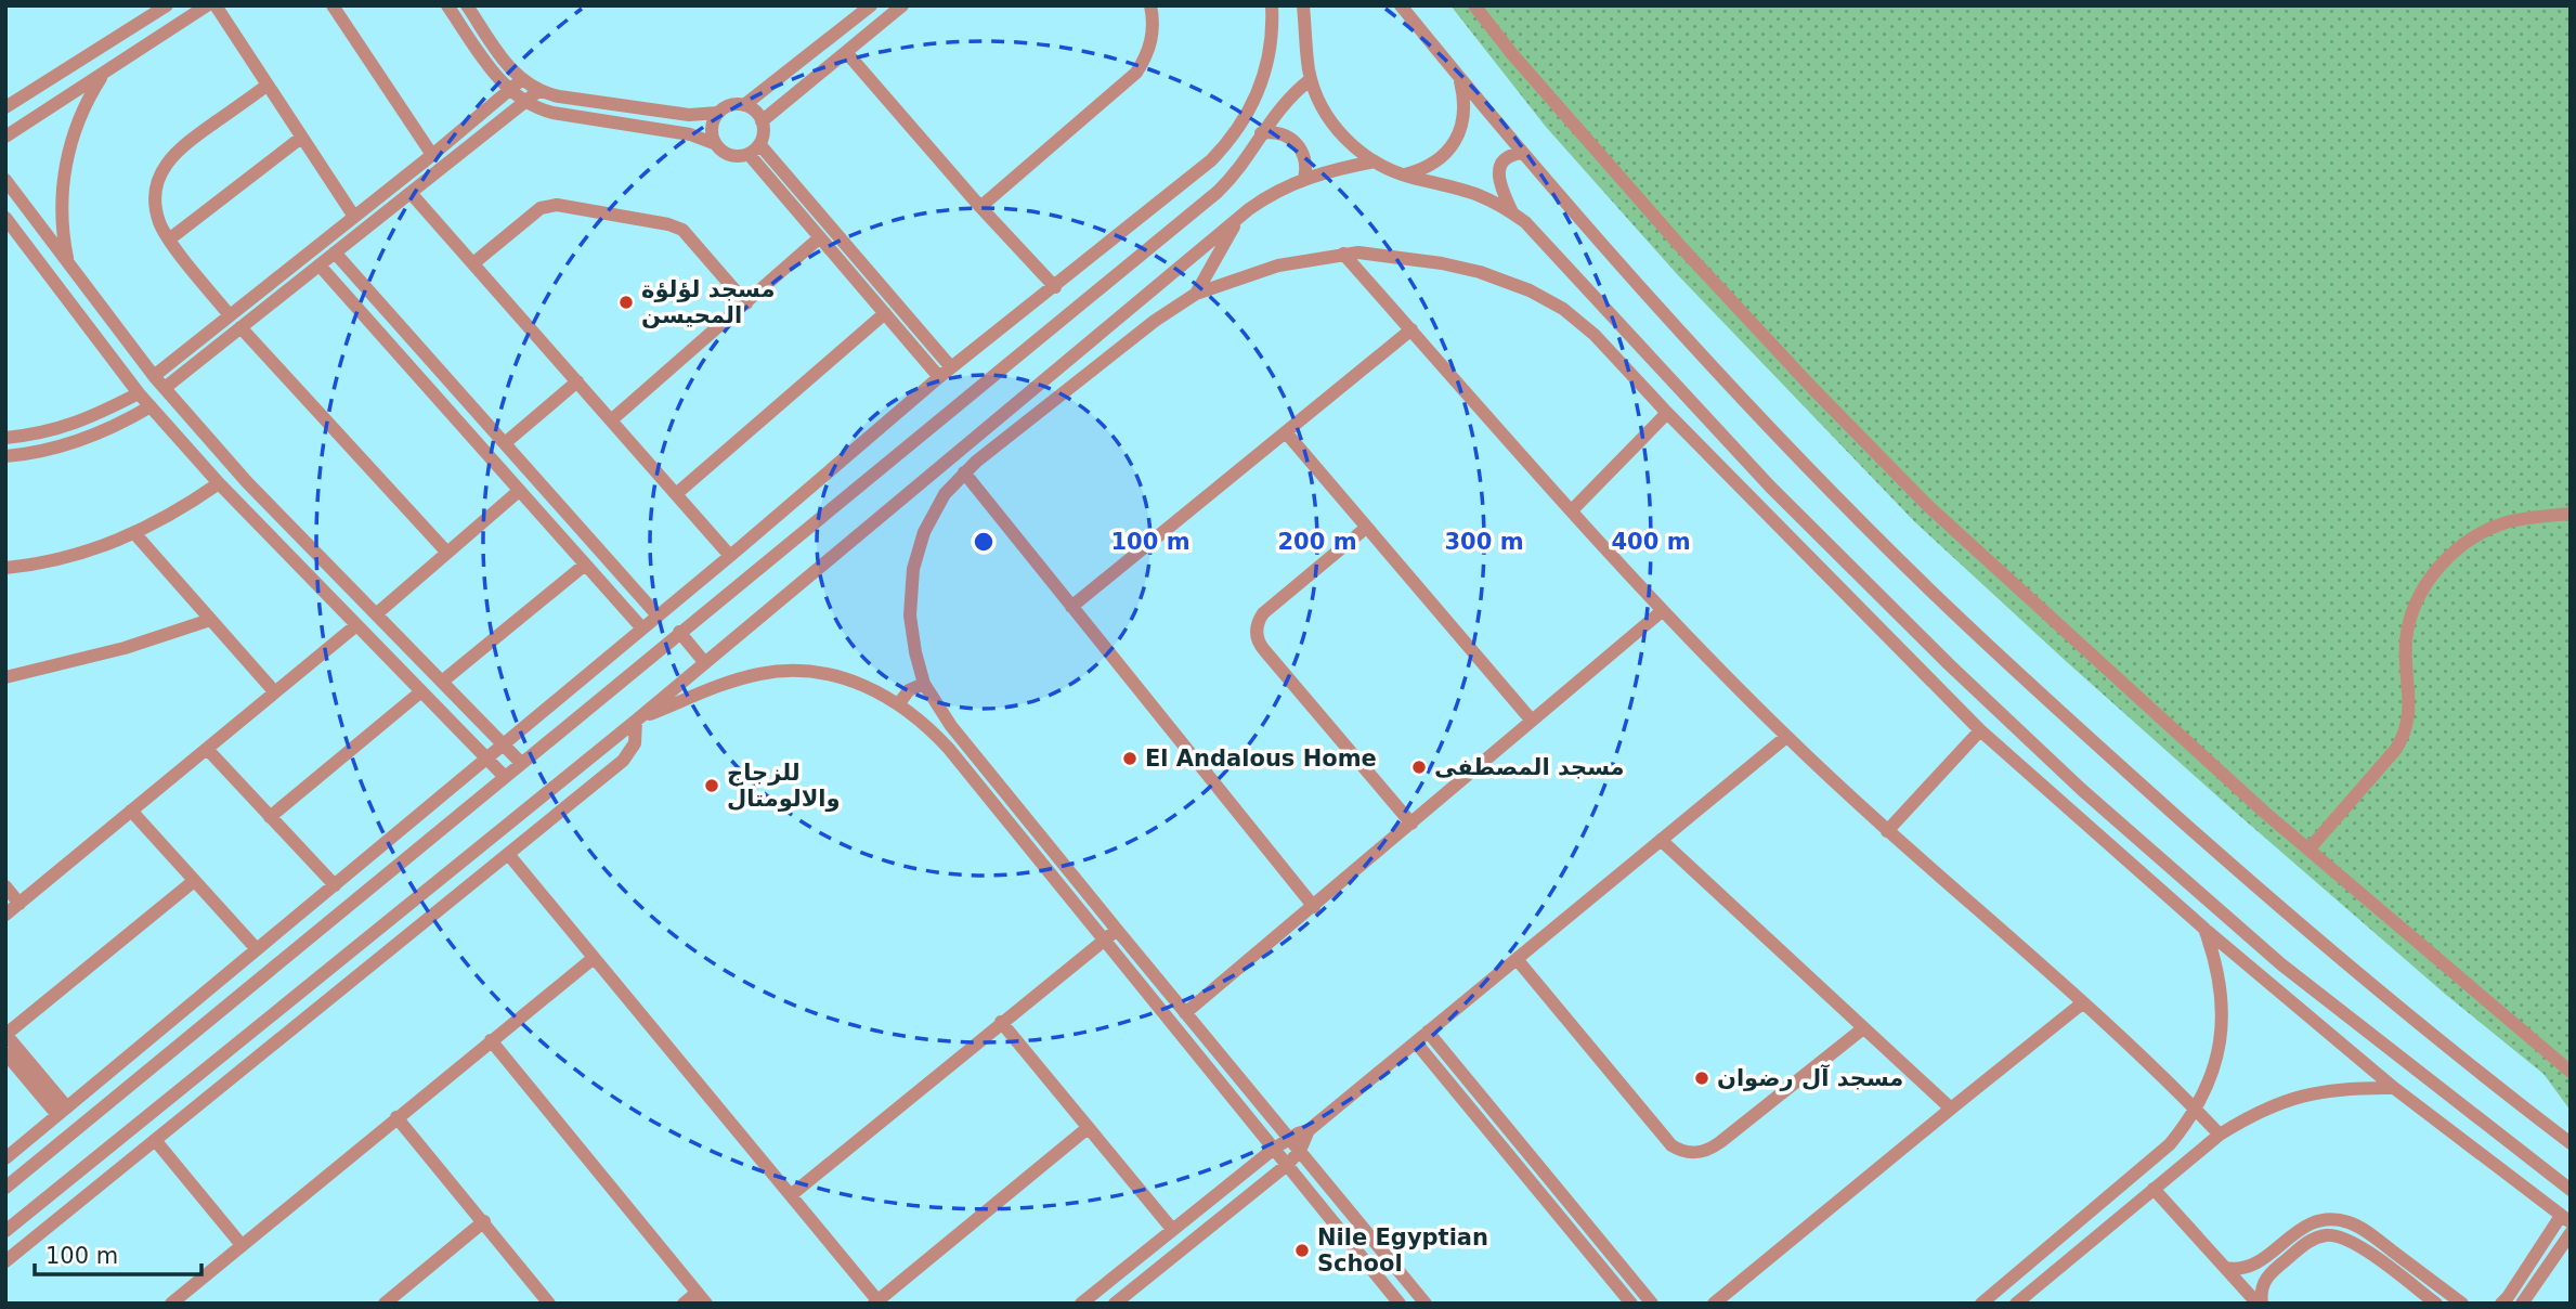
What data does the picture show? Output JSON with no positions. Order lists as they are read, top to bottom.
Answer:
{
  "places": [
    "مسجد لؤلؤة المحيسن",
    "El Andalous Home",
    "مسجد المصطفى",
    "للزجاج والالومتال",
    "مسجد آل رضوان",
    "Nile Egyptian School"
  ],
  "scale_bar": "100 m",
  "rings": [
    "100 m",
    "200 m",
    "300 m",
    "400 m"
  ]
}
